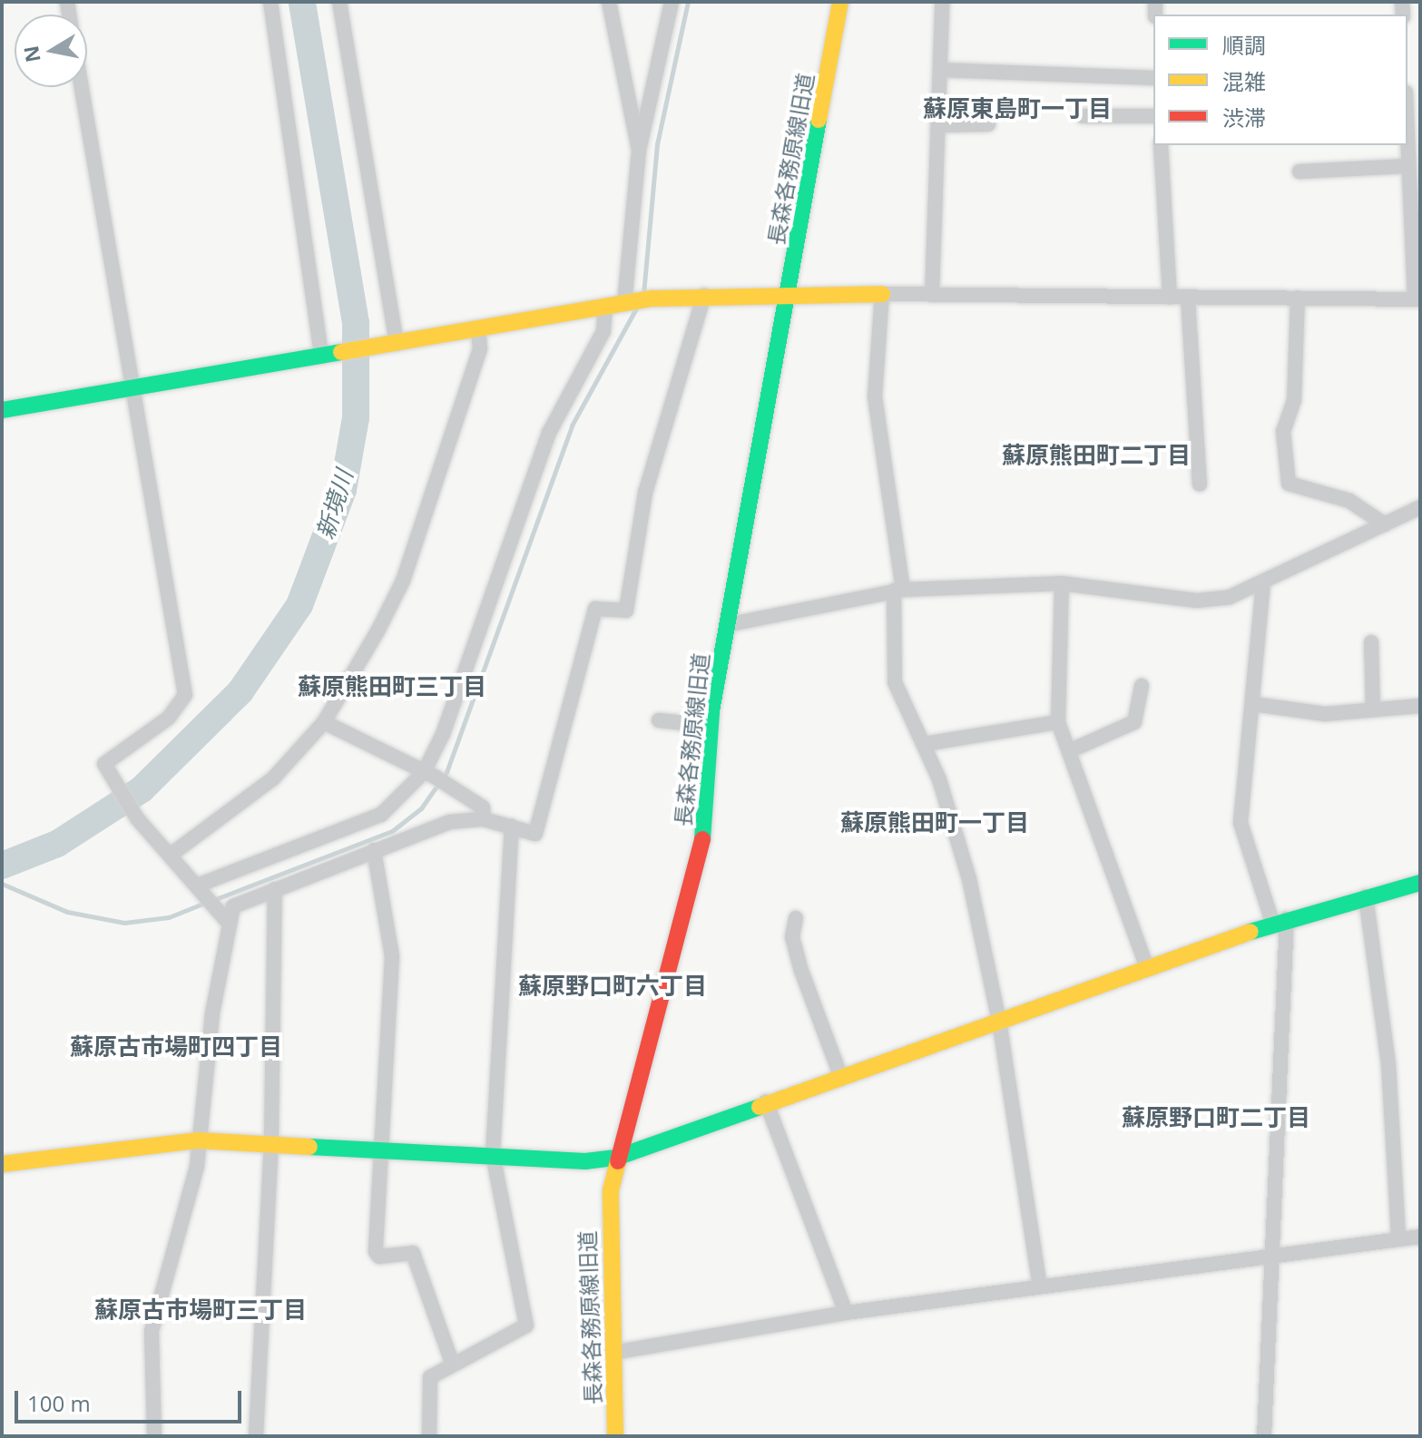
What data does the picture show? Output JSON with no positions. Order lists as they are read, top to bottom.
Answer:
{
  "streets": {
    "street": ["長森各務原線旧道"]
  },
  "districts": [
    "蘇原東島町一丁目",
    "蘇原熊田町二丁目",
    "蘇原熊田町三丁目",
    "蘇原熊田町一丁目",
    "蘇原野口町六丁目",
    "蘇原古市場町四丁目",
    "蘇原野口町二丁目",
    "蘇原古市場町三丁目"
  ],
  "water": ["新境川"],
  "legend": ["順調", "混雑", "渋滞"],
  "scale_bar": "100 m",
  "north": "left"
}
